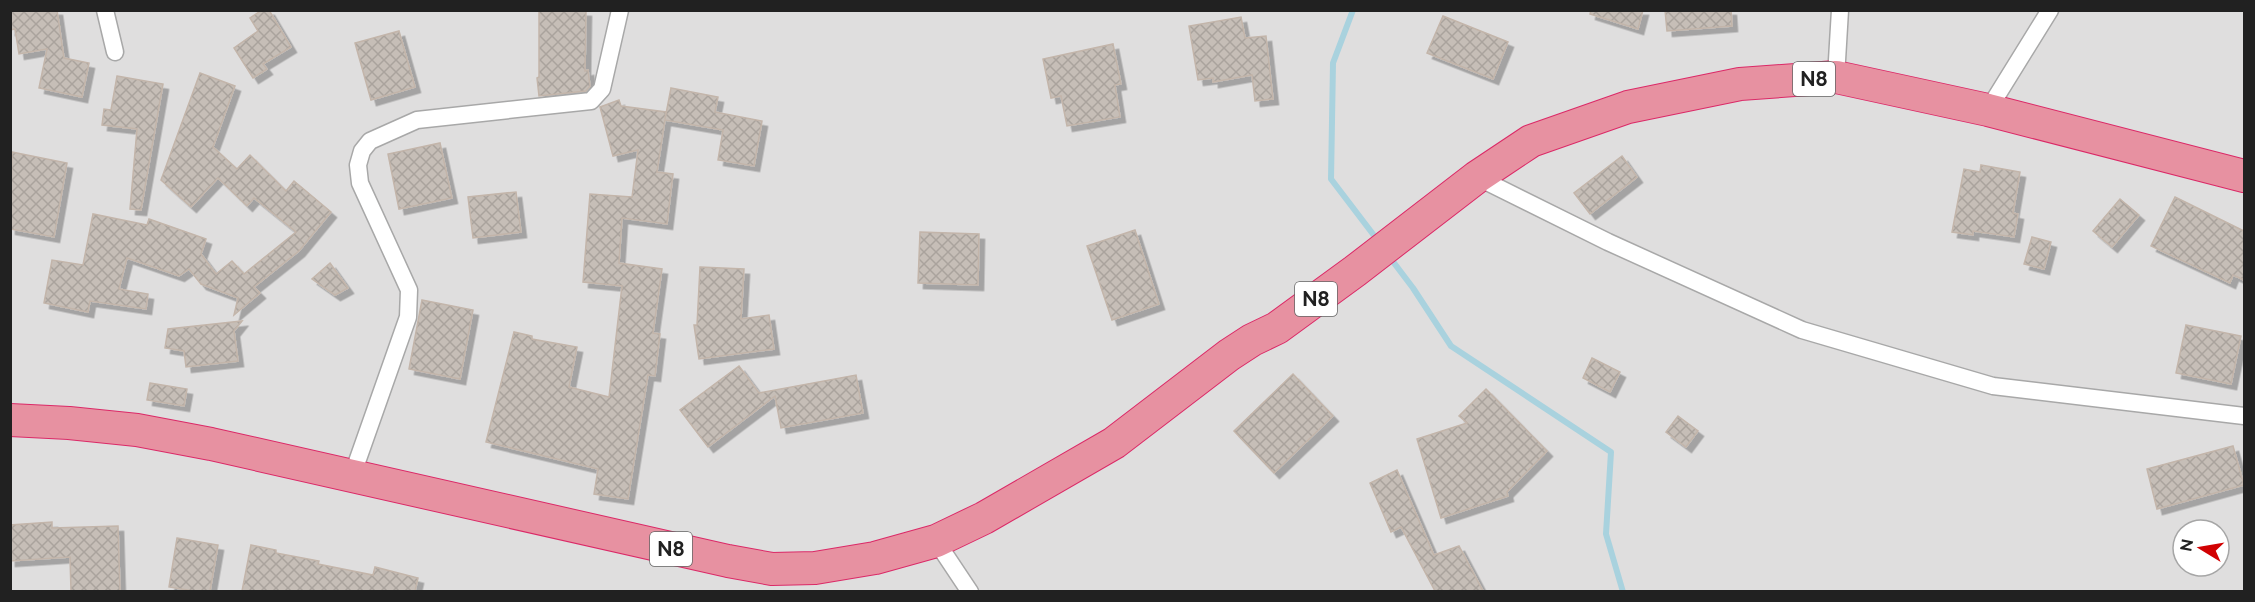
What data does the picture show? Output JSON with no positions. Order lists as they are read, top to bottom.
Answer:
{
  "streets": {
    "highway": ["N8"]
  },
  "north": "left"
}
